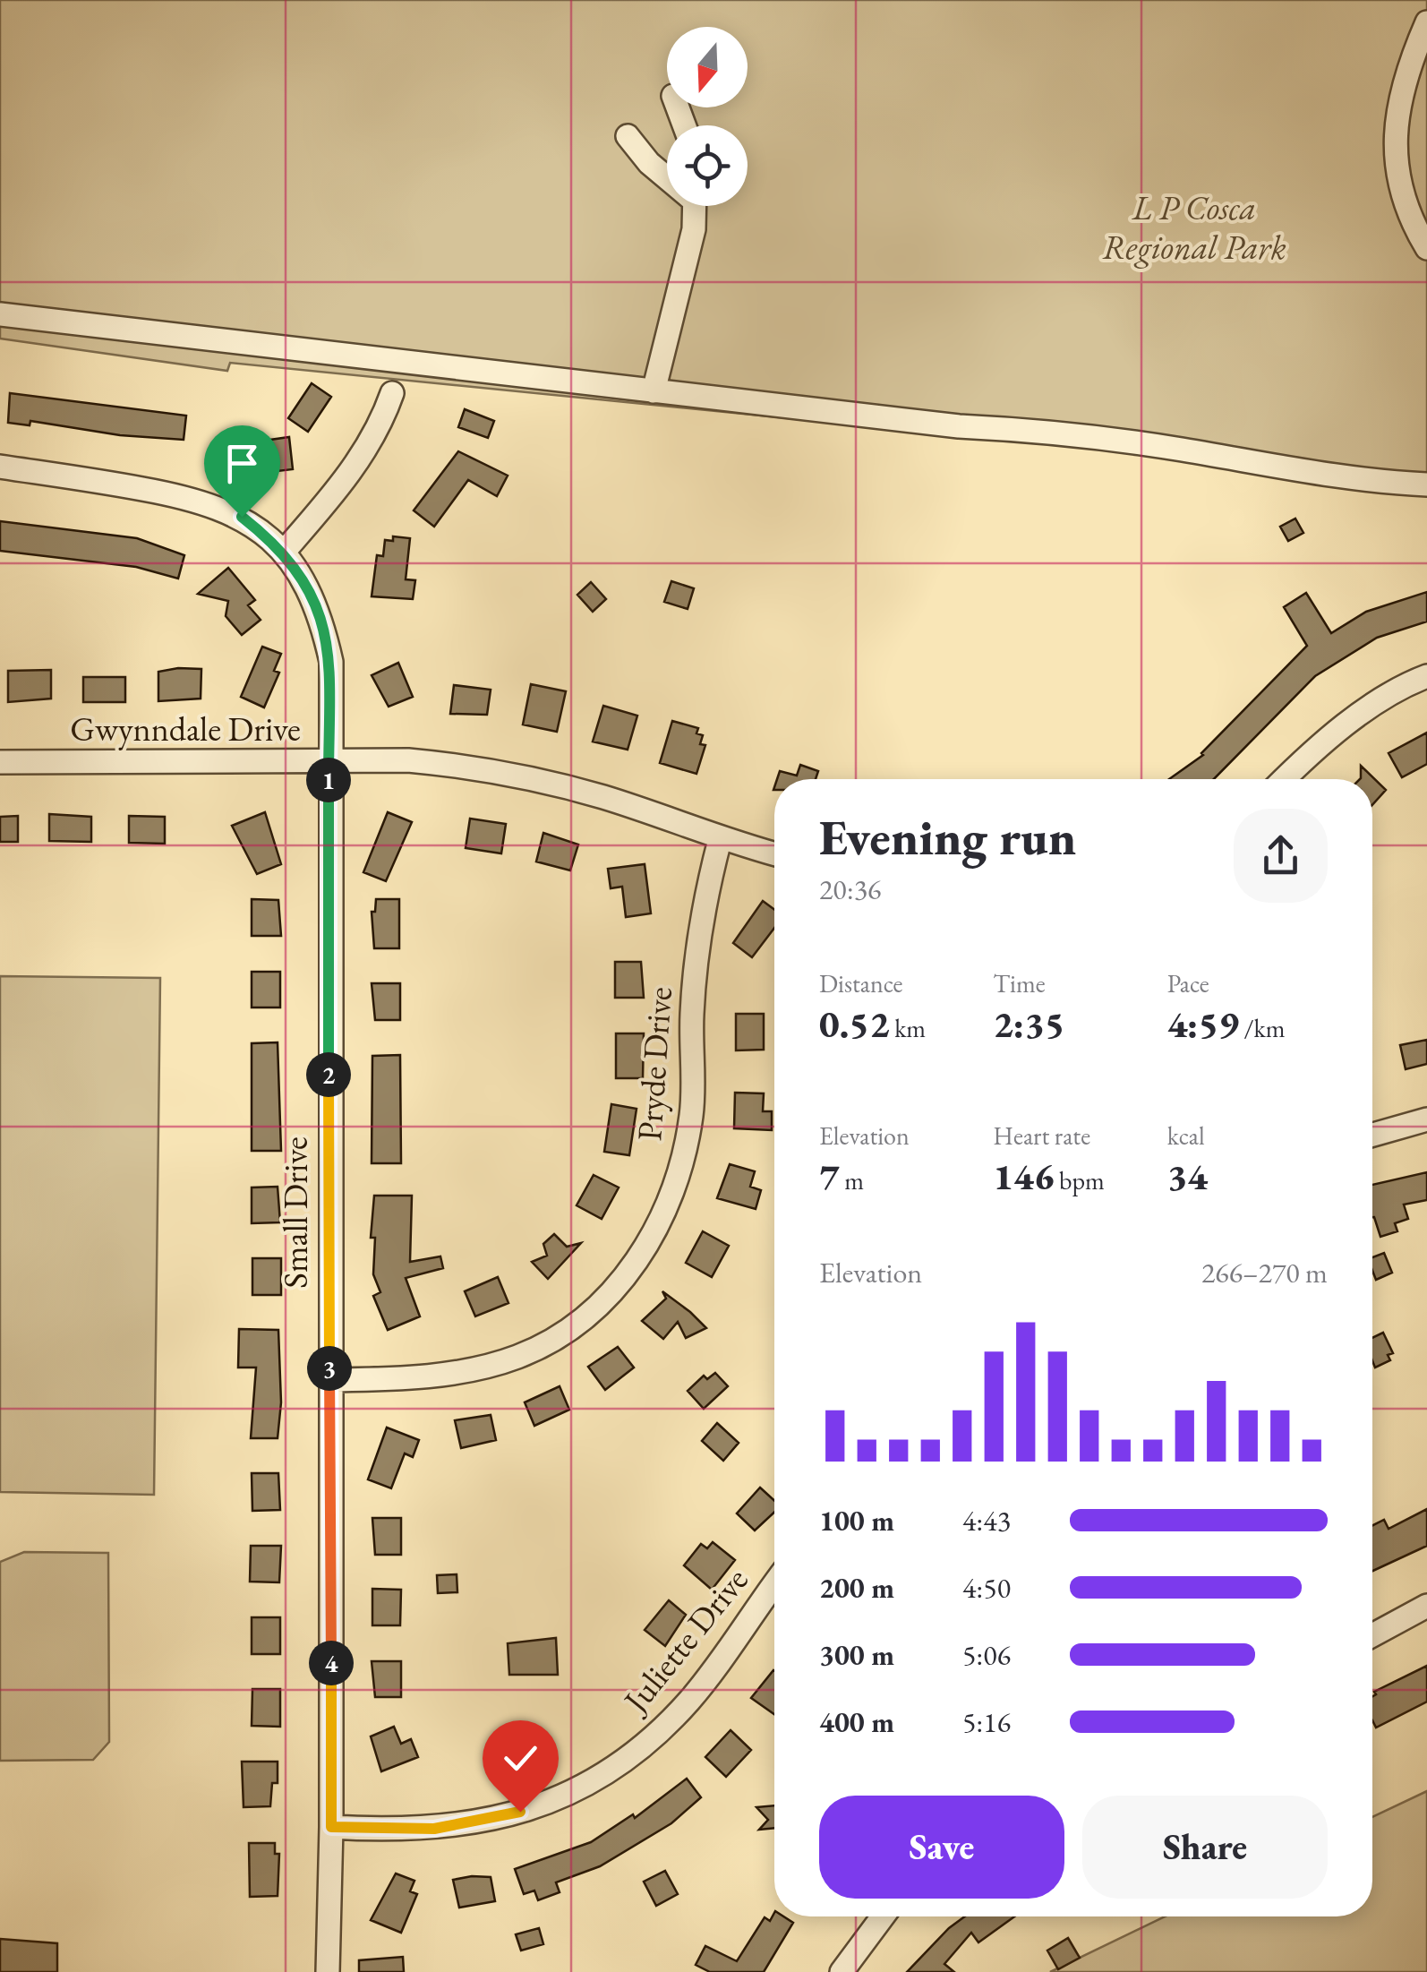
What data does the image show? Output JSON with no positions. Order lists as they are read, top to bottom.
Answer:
{
  "streets": {
    "street": [
      "Gwynndale Drive",
      "Pryde Drive",
      "Small Drive",
      "Juliette Drive"
    ]
  },
  "crossings": [
    ["Gwynndale Drive", "Pryde Drive"],
    ["Gwynndale Drive", "Small Drive"],
    ["Pryde Drive", "Small Drive"],
    ["Small Drive", "Juliette Drive"]
  ],
  "parks": ["L P Cosca Regional Park"],
  "north": "bottom",
  "page": {
    "pins": [
      "1",
      "2",
      "3",
      "4"
    ],
    "heading": ["Evening run", "20:36"],
    "stats": [
      ["Distance", "0.52 km"],
      ["Time", "2:35"],
      ["Pace", "4:59 /km"],
      ["Elevation", "7 m"],
      ["Heart rate", "146 bpm"],
      ["kcal", "34"]
    ],
    "chart": ["Elevation", "266–270 m"],
    "list": [
      {
        "name": "100 m",
        "note": "4:43"
      },
      {
        "name": "200 m",
        "note": "4:50"
      },
      {
        "name": "300 m",
        "note": "5:06"
      },
      {
        "name": "400 m",
        "note": "5:16"
      }
    ],
    "buttons": ["Save", "Share"]
  }
}
